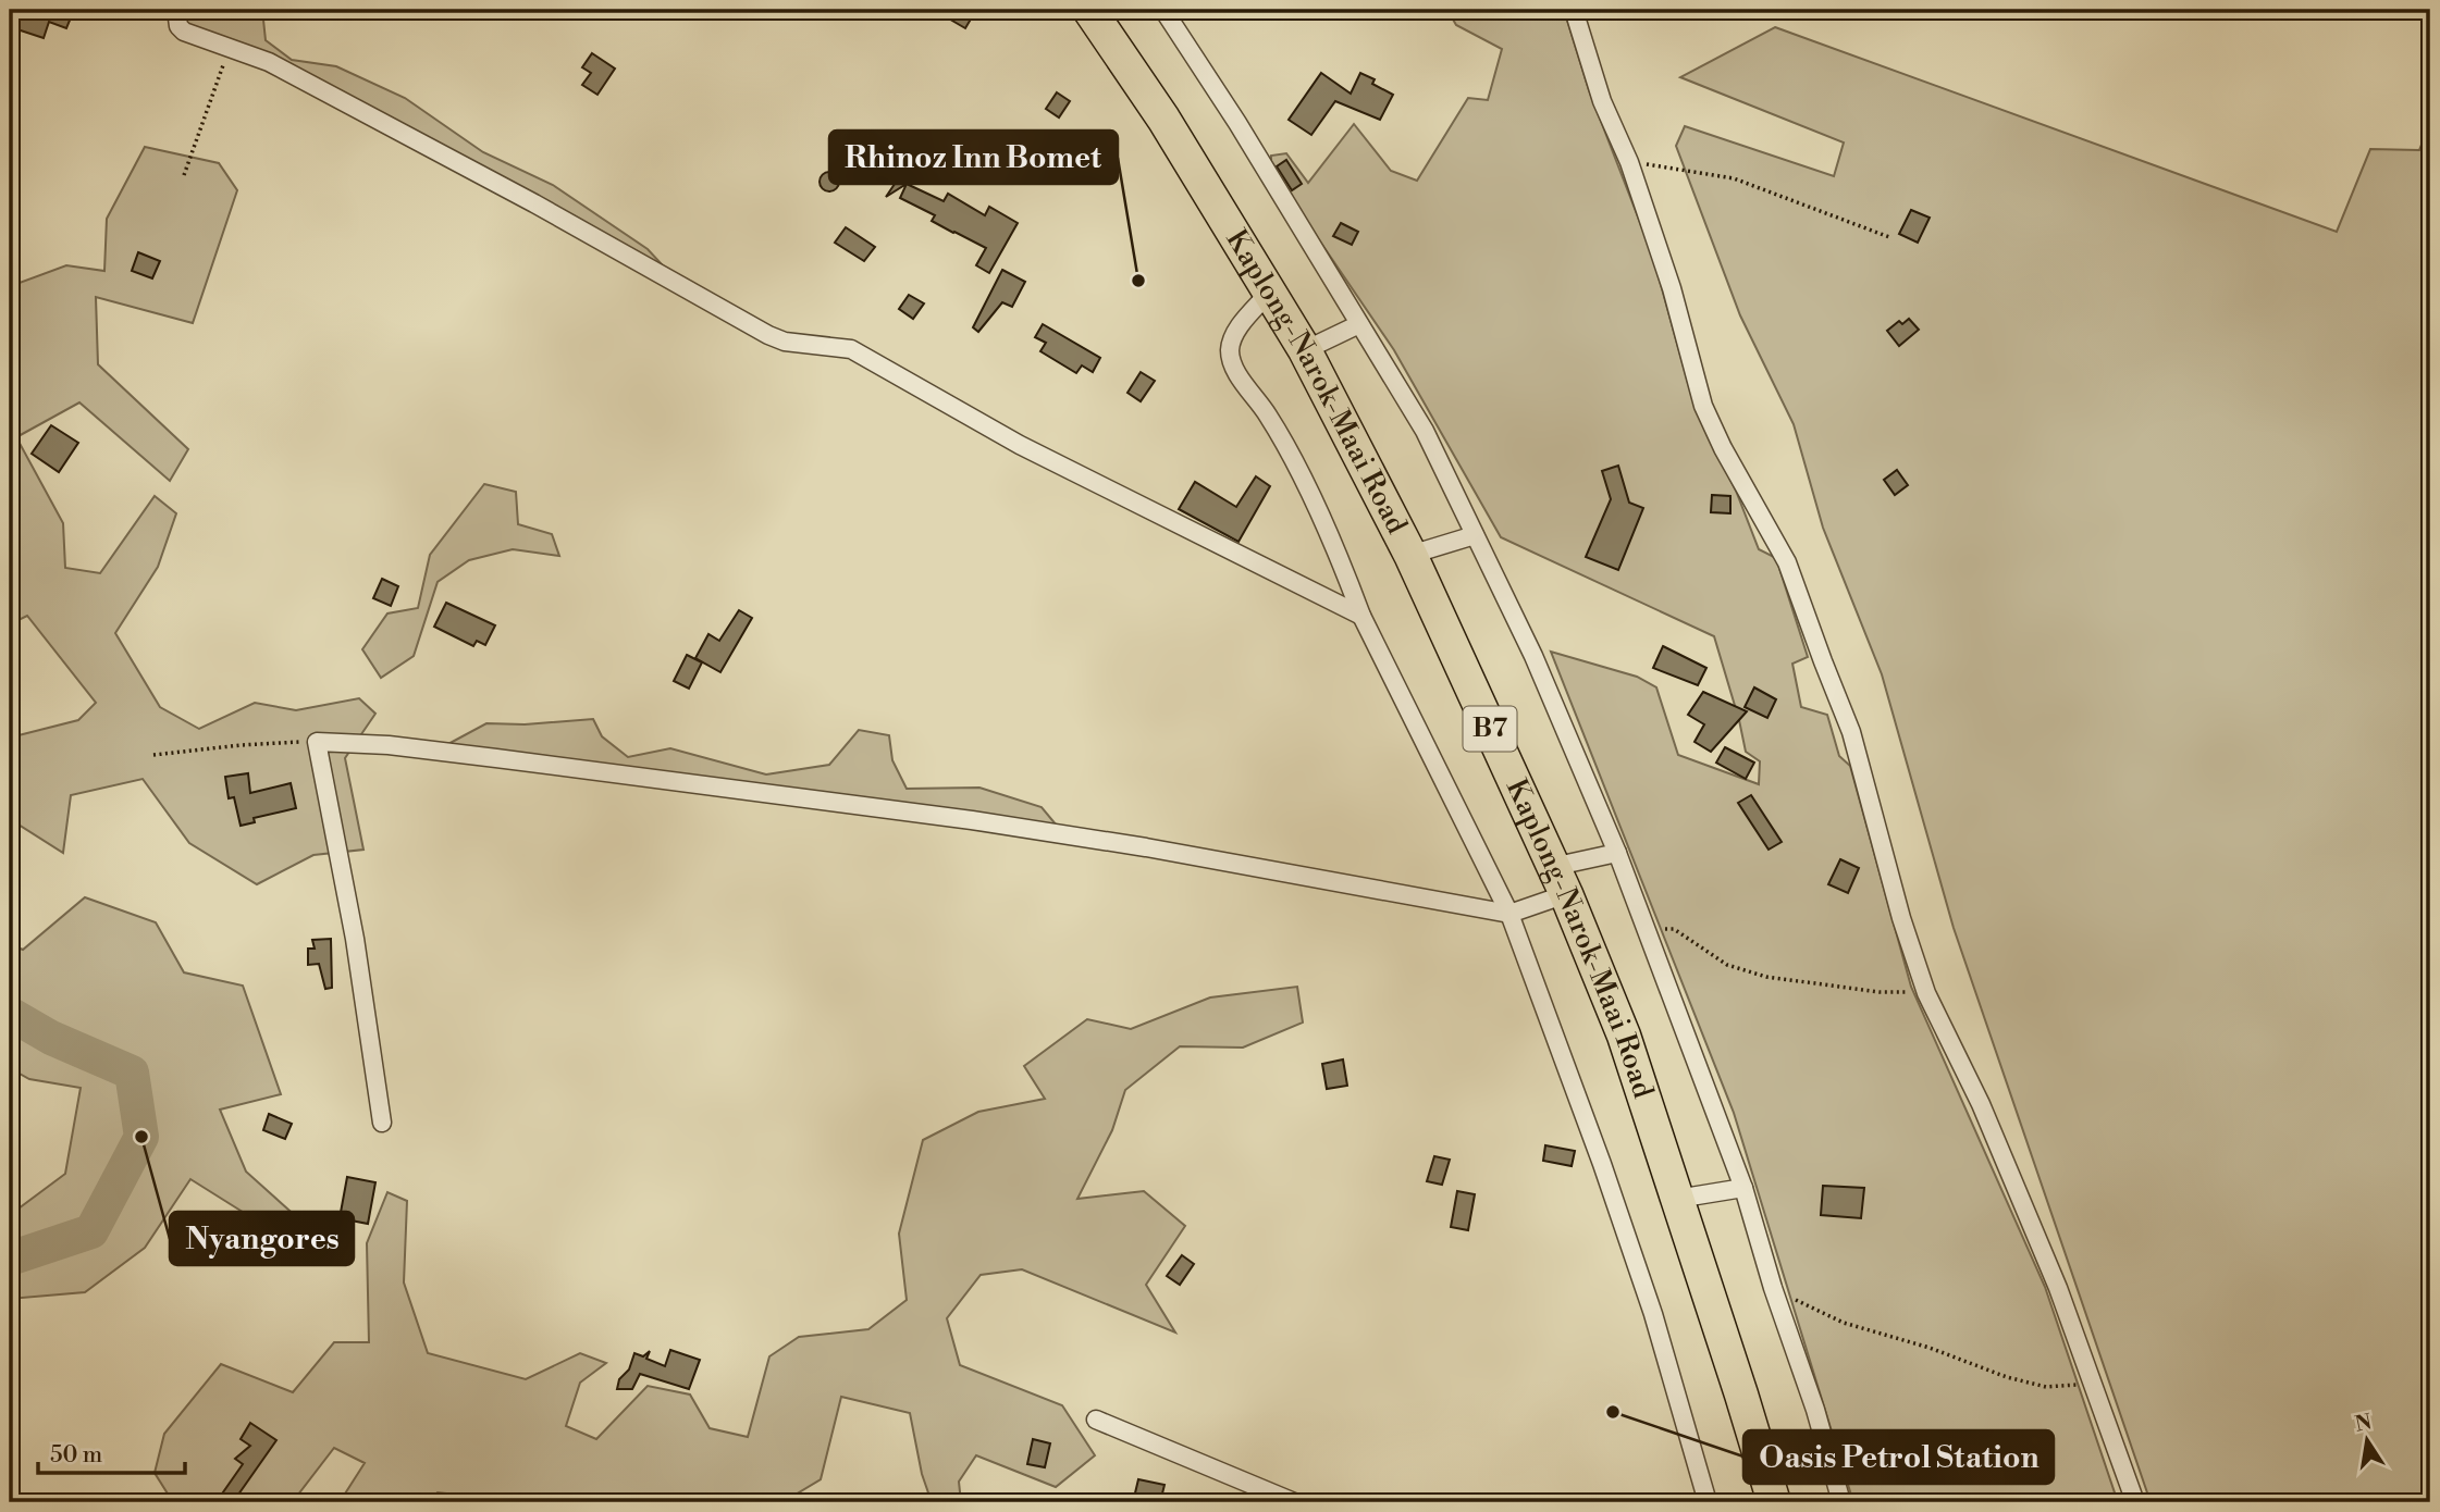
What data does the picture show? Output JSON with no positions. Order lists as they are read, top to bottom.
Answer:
{
  "streets": {
    "highway": ["Kaplong-Narok-Maai Road", "B7"]
  },
  "places": ["Rhinoz Inn Bomet", "Nyangores", "Oasis Petrol Station"],
  "scale_bar": "50 m",
  "north": "top"
}
